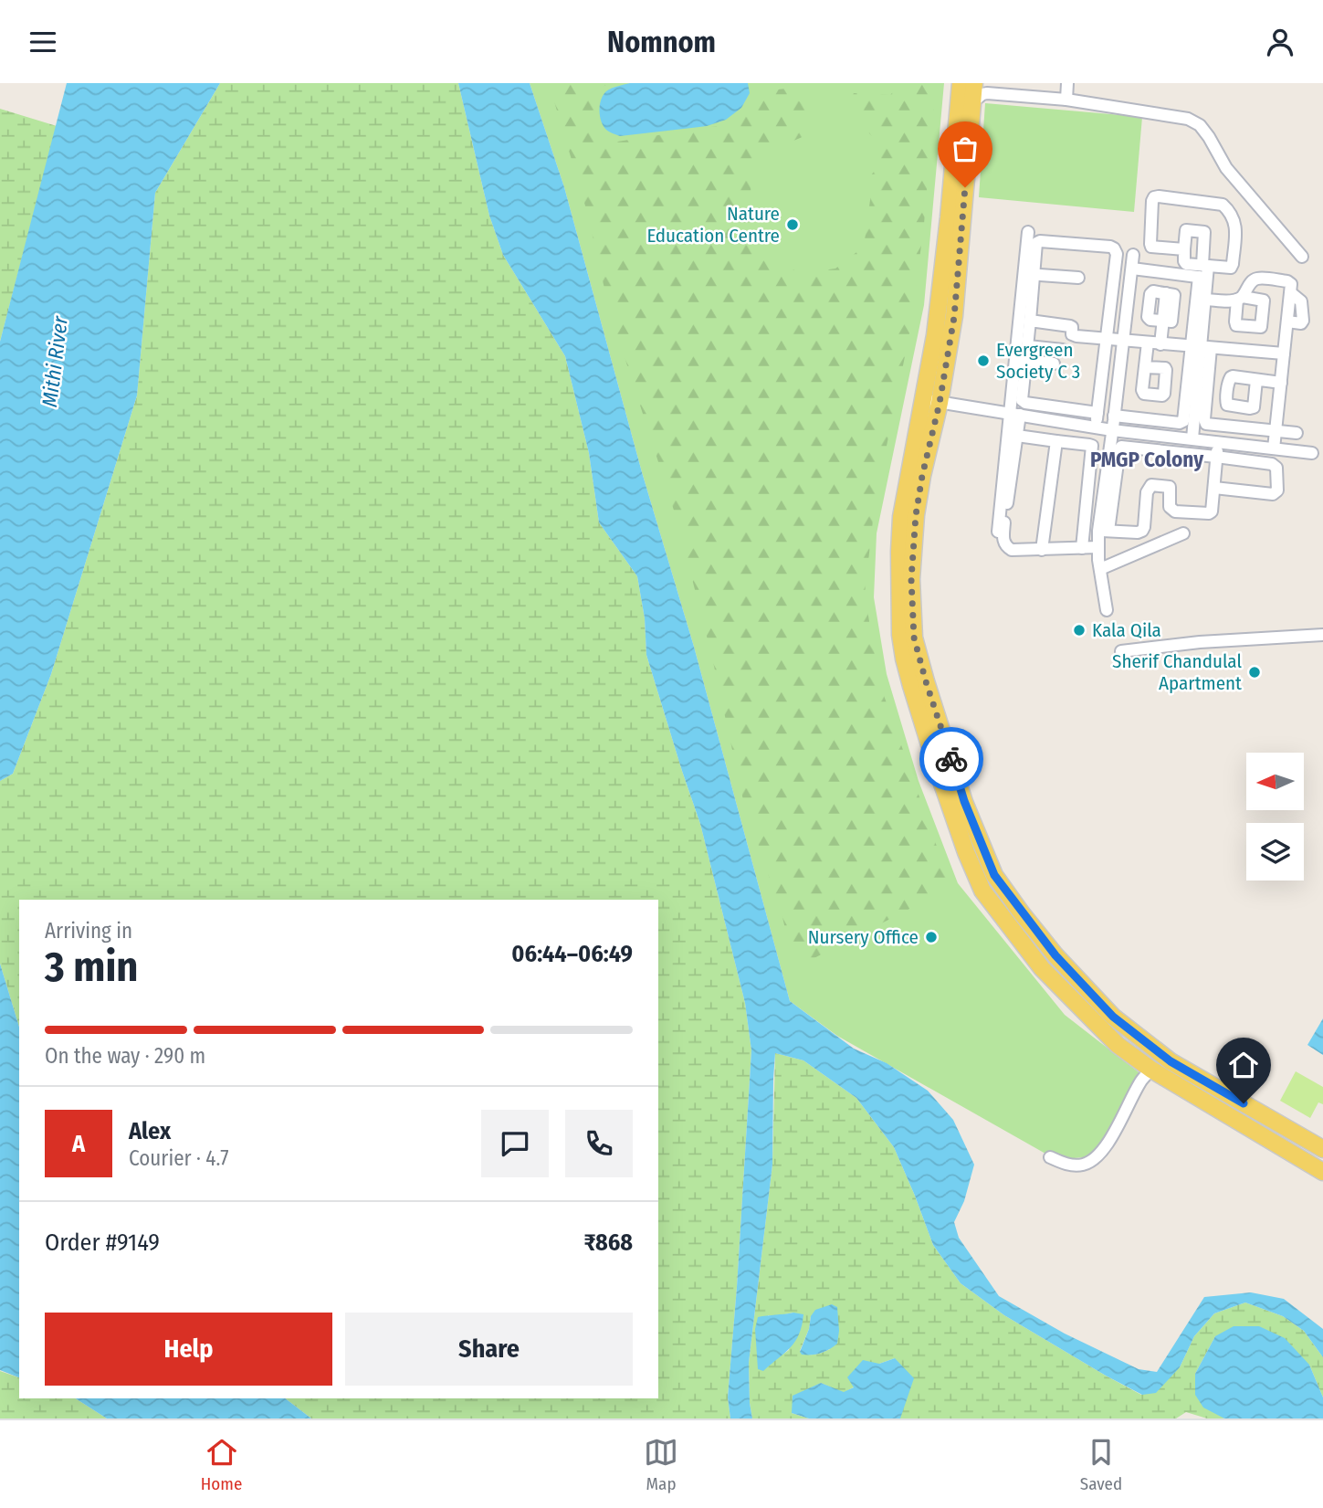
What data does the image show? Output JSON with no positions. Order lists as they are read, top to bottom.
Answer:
{
  "districts": ["PMGP Colony"],
  "water": ["Mithi River"],
  "places": [
    "Nature Education Centre",
    "Evergreen Society C 3",
    "Kala Qila",
    "Sherif Chandulal Apartment",
    "Nursery Office"
  ],
  "north": "left",
  "page": {
    "header": "Nomnom",
    "heading": ["3 min", "Arriving in", "06:44–06:49"],
    "panel": [
      "Alex",
      "Courier · 4.7",
      "Order #9149",
      "₹868"
    ],
    "bar": "On the way · 290 m",
    "round": "A",
    "buttons": ["Help", "Share"],
    "tabs": ["Home", "Map", "Saved"]
  }
}
